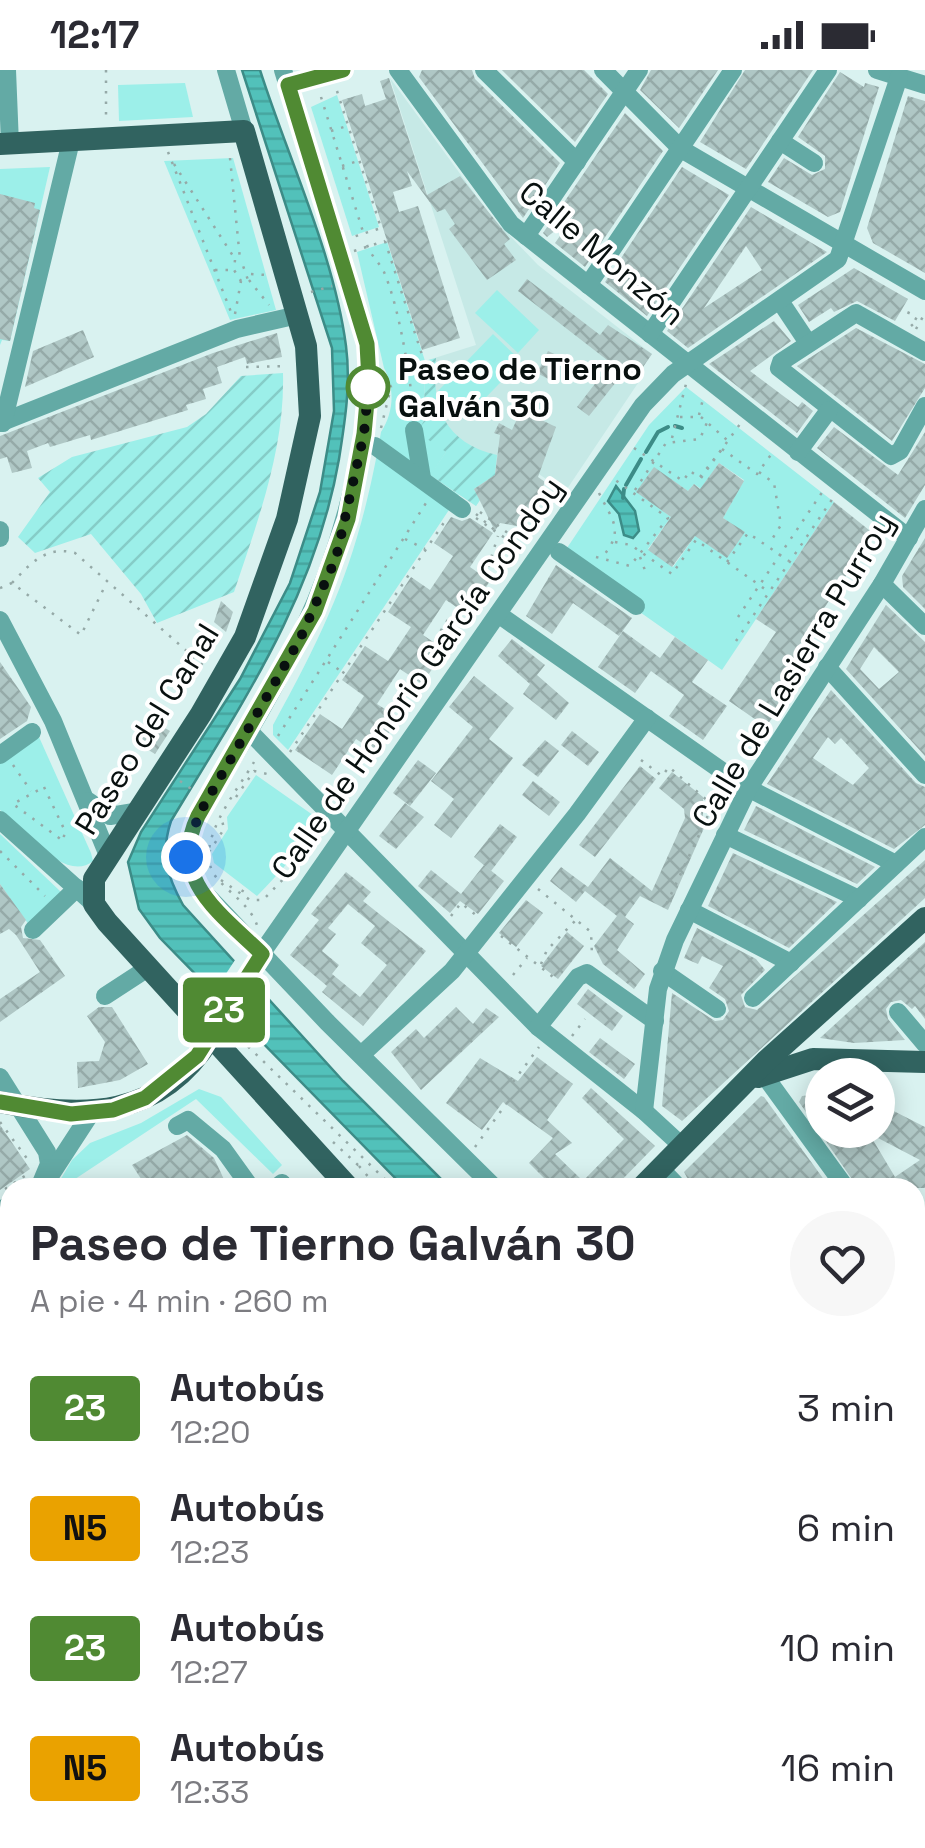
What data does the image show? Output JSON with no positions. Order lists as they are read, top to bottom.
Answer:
{
  "streets": {
    "main road": ["Paseo del Canal"],
    "street": ["Calle Monzón", "Calle de Lasierra Purroy", "Calle de Honorio García Condoy"]
  },
  "crossings": [
    ["Calle Monzón", "Calle de Lasierra Purroy"],
    ["Calle Monzón", "Calle de Honorio García Condoy"]
  ],
  "places": ["Paseo de Tierno Galván 30"],
  "lines": ["bus line 23"],
  "page": {
    "status": "12:17",
    "on_map": "23",
    "heading": ["Paseo de Tierno Galván 30", "A pie · 4 min · 260 m"],
    "list": [
      {
        "mark": "23",
        "name": "Autobús",
        "note": "12:20",
        "value": "3 min"
      },
      {
        "mark": "N5",
        "name": "Autobús",
        "note": "12:23",
        "value": "6 min"
      },
      {
        "mark": "23",
        "name": "Autobús",
        "note": "12:27",
        "value": "10 min"
      },
      {
        "mark": "N5",
        "name": "Autobús",
        "note": "12:33",
        "value": "16 min"
      }
    ]
  }
}
